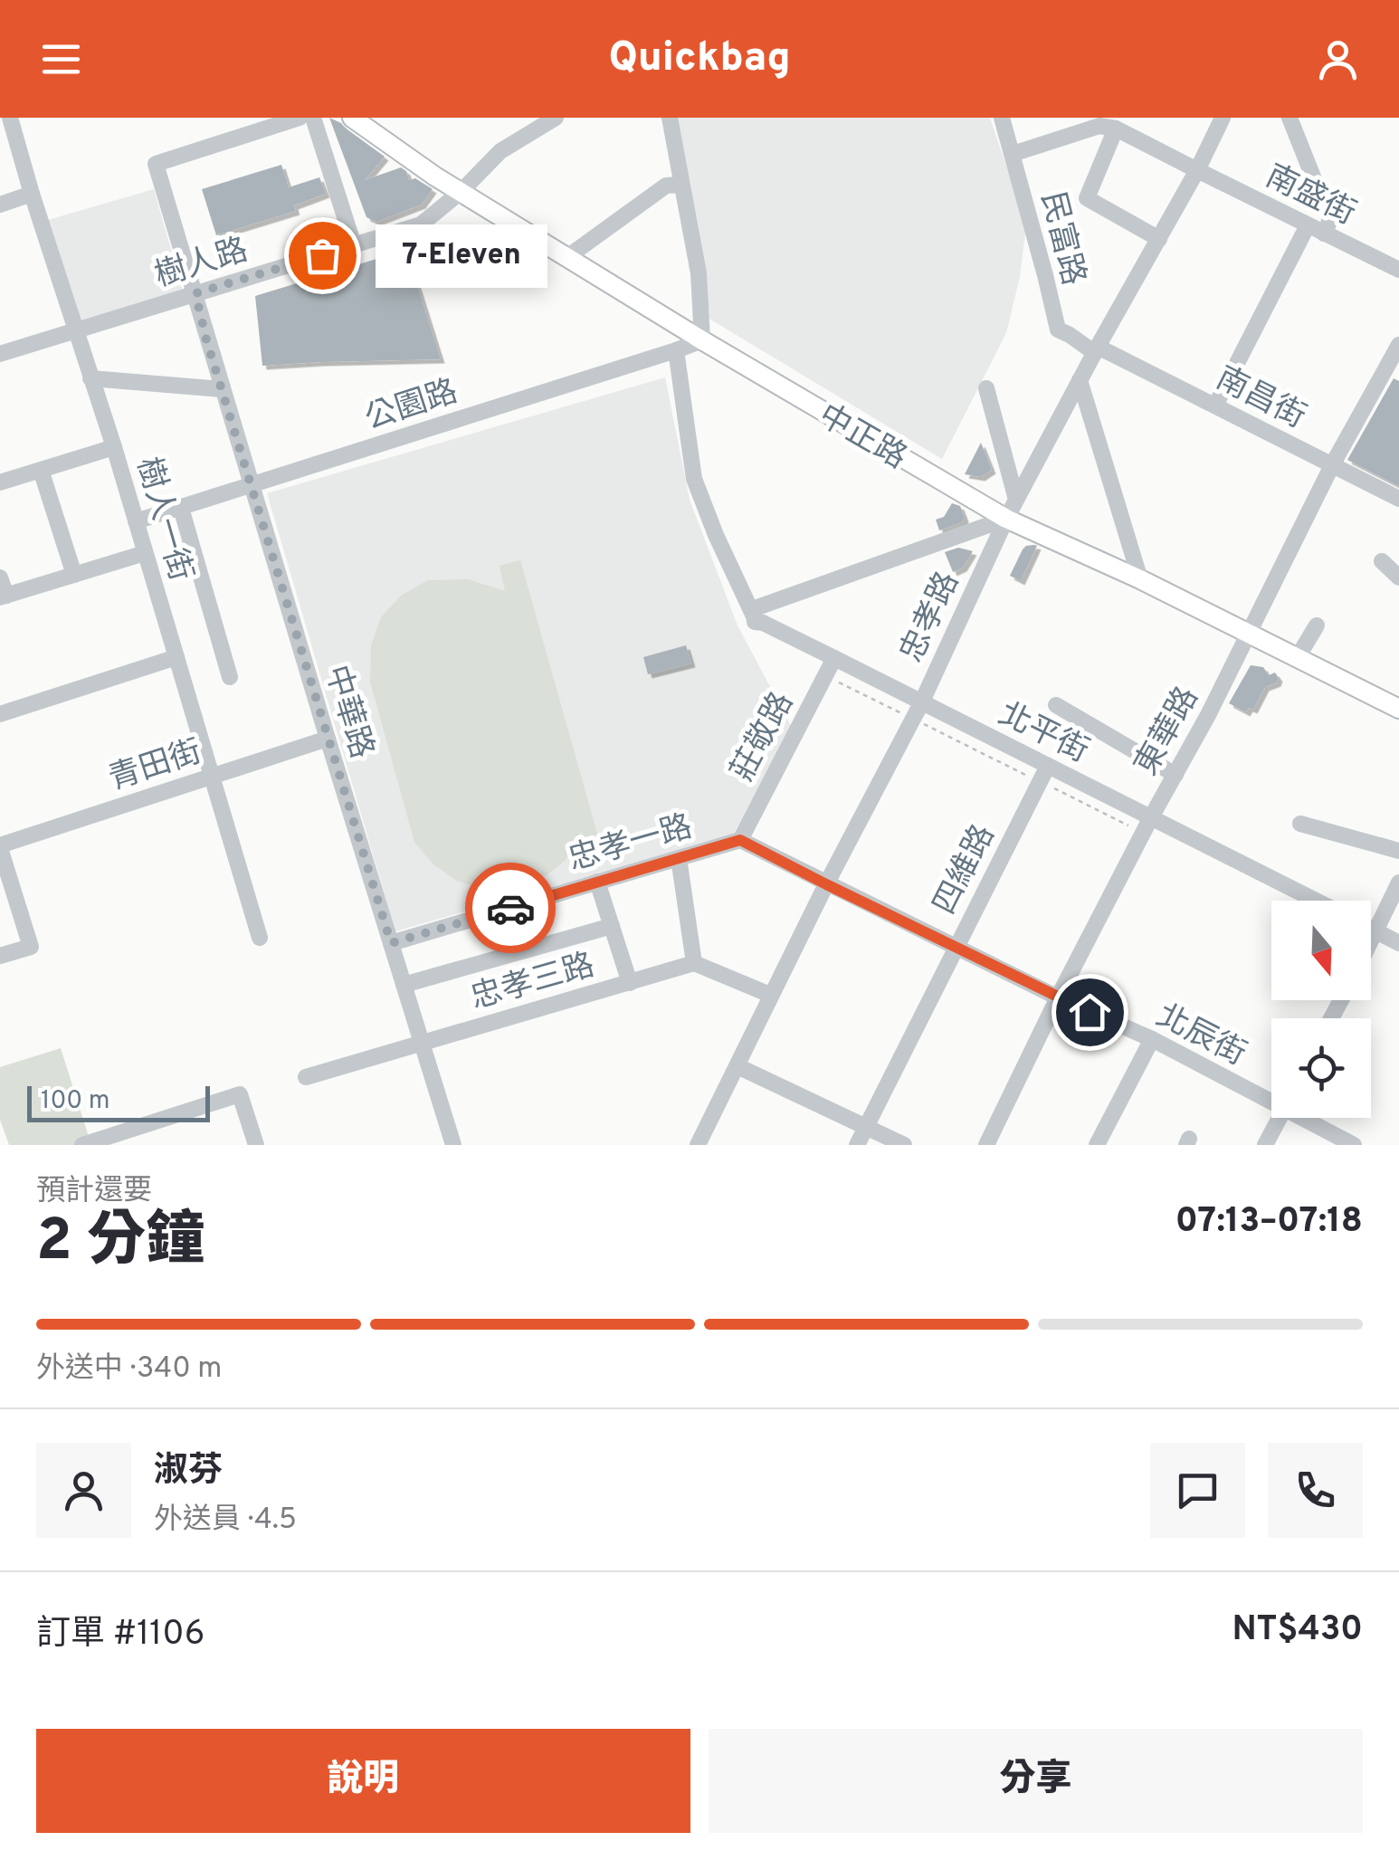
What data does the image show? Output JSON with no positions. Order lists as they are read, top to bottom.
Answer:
{
  "streets": {
    "main road": ["中正路"],
    "street": [
      "南盛街",
      "民富路",
      "樹人路",
      "南昌街",
      "公園路",
      "樹人一街",
      "忠孝路",
      "中華路",
      "東華路",
      "北平街",
      "莊敬路",
      "青田街",
      "忠孝一路",
      "四維路",
      "忠孝三路",
      "北辰街"
    ]
  },
  "crossings": [
    ["南盛街", "忠孝路"],
    ["民富路", "南昌街"],
    ["民富路", "忠孝路"],
    ["樹人路", "中正路"],
    ["樹人路", "樹人一街"],
    ["樹人路", "中華路"],
    ["南昌街", "忠孝路"],
    ["南昌街", "東華路"],
    ["公園路", "中正路"],
    ["公園路", "樹人一街"],
    ["公園路", "中華路"],
    ["中正路", "忠孝路"],
    ["中正路", "東華路"],
    ["樹人一街", "青田街"],
    ["忠孝路", "北平街"],
    ["忠孝路", "忠孝一路"],
    ["忠孝路", "北辰街"],
    ["中華路", "青田街"],
    ["中華路", "忠孝一路"],
    ["中華路", "忠孝三路"],
    ["東華路", "北平街"],
    ["東華路", "北辰街"],
    ["北平街", "莊敬路"],
    ["北平街", "四維路"],
    ["莊敬路", "忠孝一路"],
    ["忠孝一路", "北辰街"],
    ["四維路", "北辰街"]
  ],
  "places": ["7-Eleven"],
  "scale_bar": "100 m",
  "north": "bottom",
  "page": {
    "header": "Quickbag",
    "bubble": "7-Eleven",
    "scale": "100 m",
    "heading": ["2 分鐘", "預計還要", "07:13–07:18"],
    "panel": [
      "淑芬",
      "外送員 · 4.5",
      "訂單 #1106",
      "NT$430"
    ],
    "bar": "外送中 · 340 m",
    "buttons": ["說明", "分享"]
  }
}
